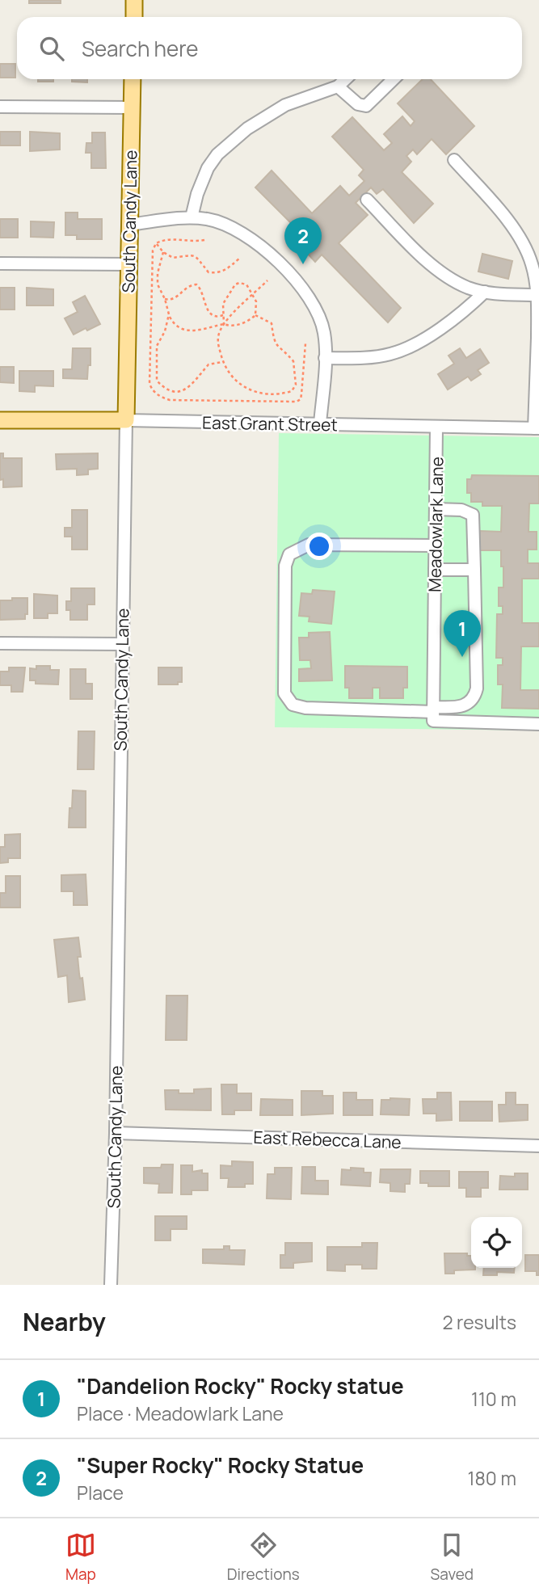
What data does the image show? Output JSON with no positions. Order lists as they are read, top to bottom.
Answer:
{
  "streets": {
    "main road": ["South Candy Lane", "East Grant Street"],
    "street": ["Meadowlark Lane", "East Rebecca Lane"]
  },
  "crossings": [
    ["South Candy Lane", "East Grant Street"],
    ["South Candy Lane", "East Rebecca Lane"],
    ["East Grant Street", "Meadowlark Lane"]
  ],
  "page": {
    "search": "Search here",
    "pins": ["2", "1"],
    "heading": ["Nearby", "2 results"],
    "list": [
      {
        "mark": "1",
        "name": "\"Dandelion Rocky\" Rocky statue",
        "note": "Place · Meadowlark Lane",
        "value": "110 m"
      },
      {
        "mark": "2",
        "name": "\"Super Rocky\" Rocky Statue",
        "note": "Place",
        "value": "180 m"
      }
    ],
    "nav": ["Map", "Directions", "Saved"]
  }
}
